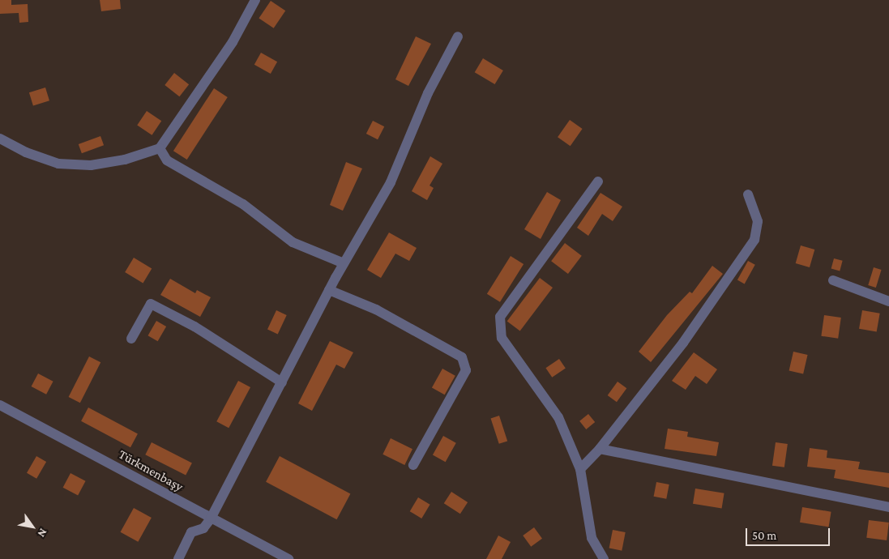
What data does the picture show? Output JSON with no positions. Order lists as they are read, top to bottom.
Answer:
{
  "streets": {
    "street": ["Türkmenbaşy"]
  },
  "scale_bar": "50 m",
  "north": "bottom right"
}
